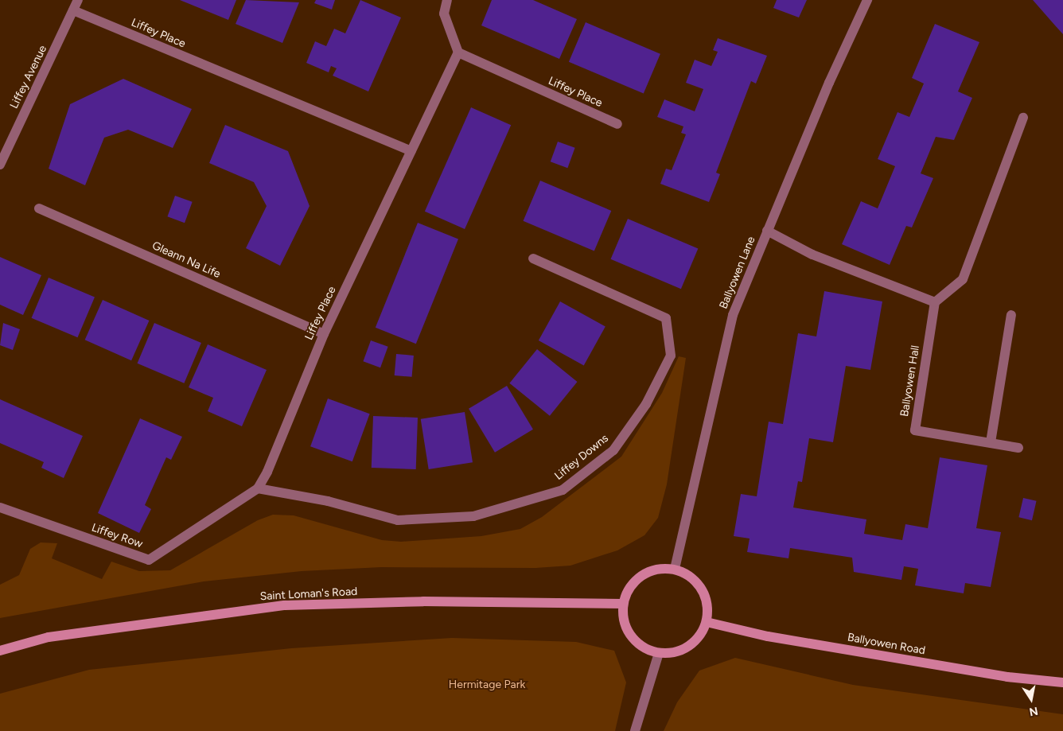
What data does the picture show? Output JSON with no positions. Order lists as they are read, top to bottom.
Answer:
{
  "streets": {
    "street": [
      "Liffey Place",
      "Liffey Avenue",
      "Gleann Na Life",
      "Ballyowen Lane",
      "Ballyowen Hall",
      "Liffey Downs",
      "Liffey Row",
      "Saint Loman's Road",
      "Ballyowen Road"
    ]
  },
  "crossings": [
    ["Liffey Place", "Liffey Avenue"],
    ["Liffey Place", "Gleann Na Life"],
    ["Liffey Place", "Liffey Downs"],
    ["Liffey Place", "Liffey Row"],
    ["Ballyowen Lane", "Saint Loman's Road"],
    ["Ballyowen Lane", "Ballyowen Road"],
    ["Liffey Downs", "Liffey Row"],
    ["Saint Loman's Road", "Ballyowen Road"]
  ],
  "parks": ["Hermitage Park"],
  "north": "bottom"
}
